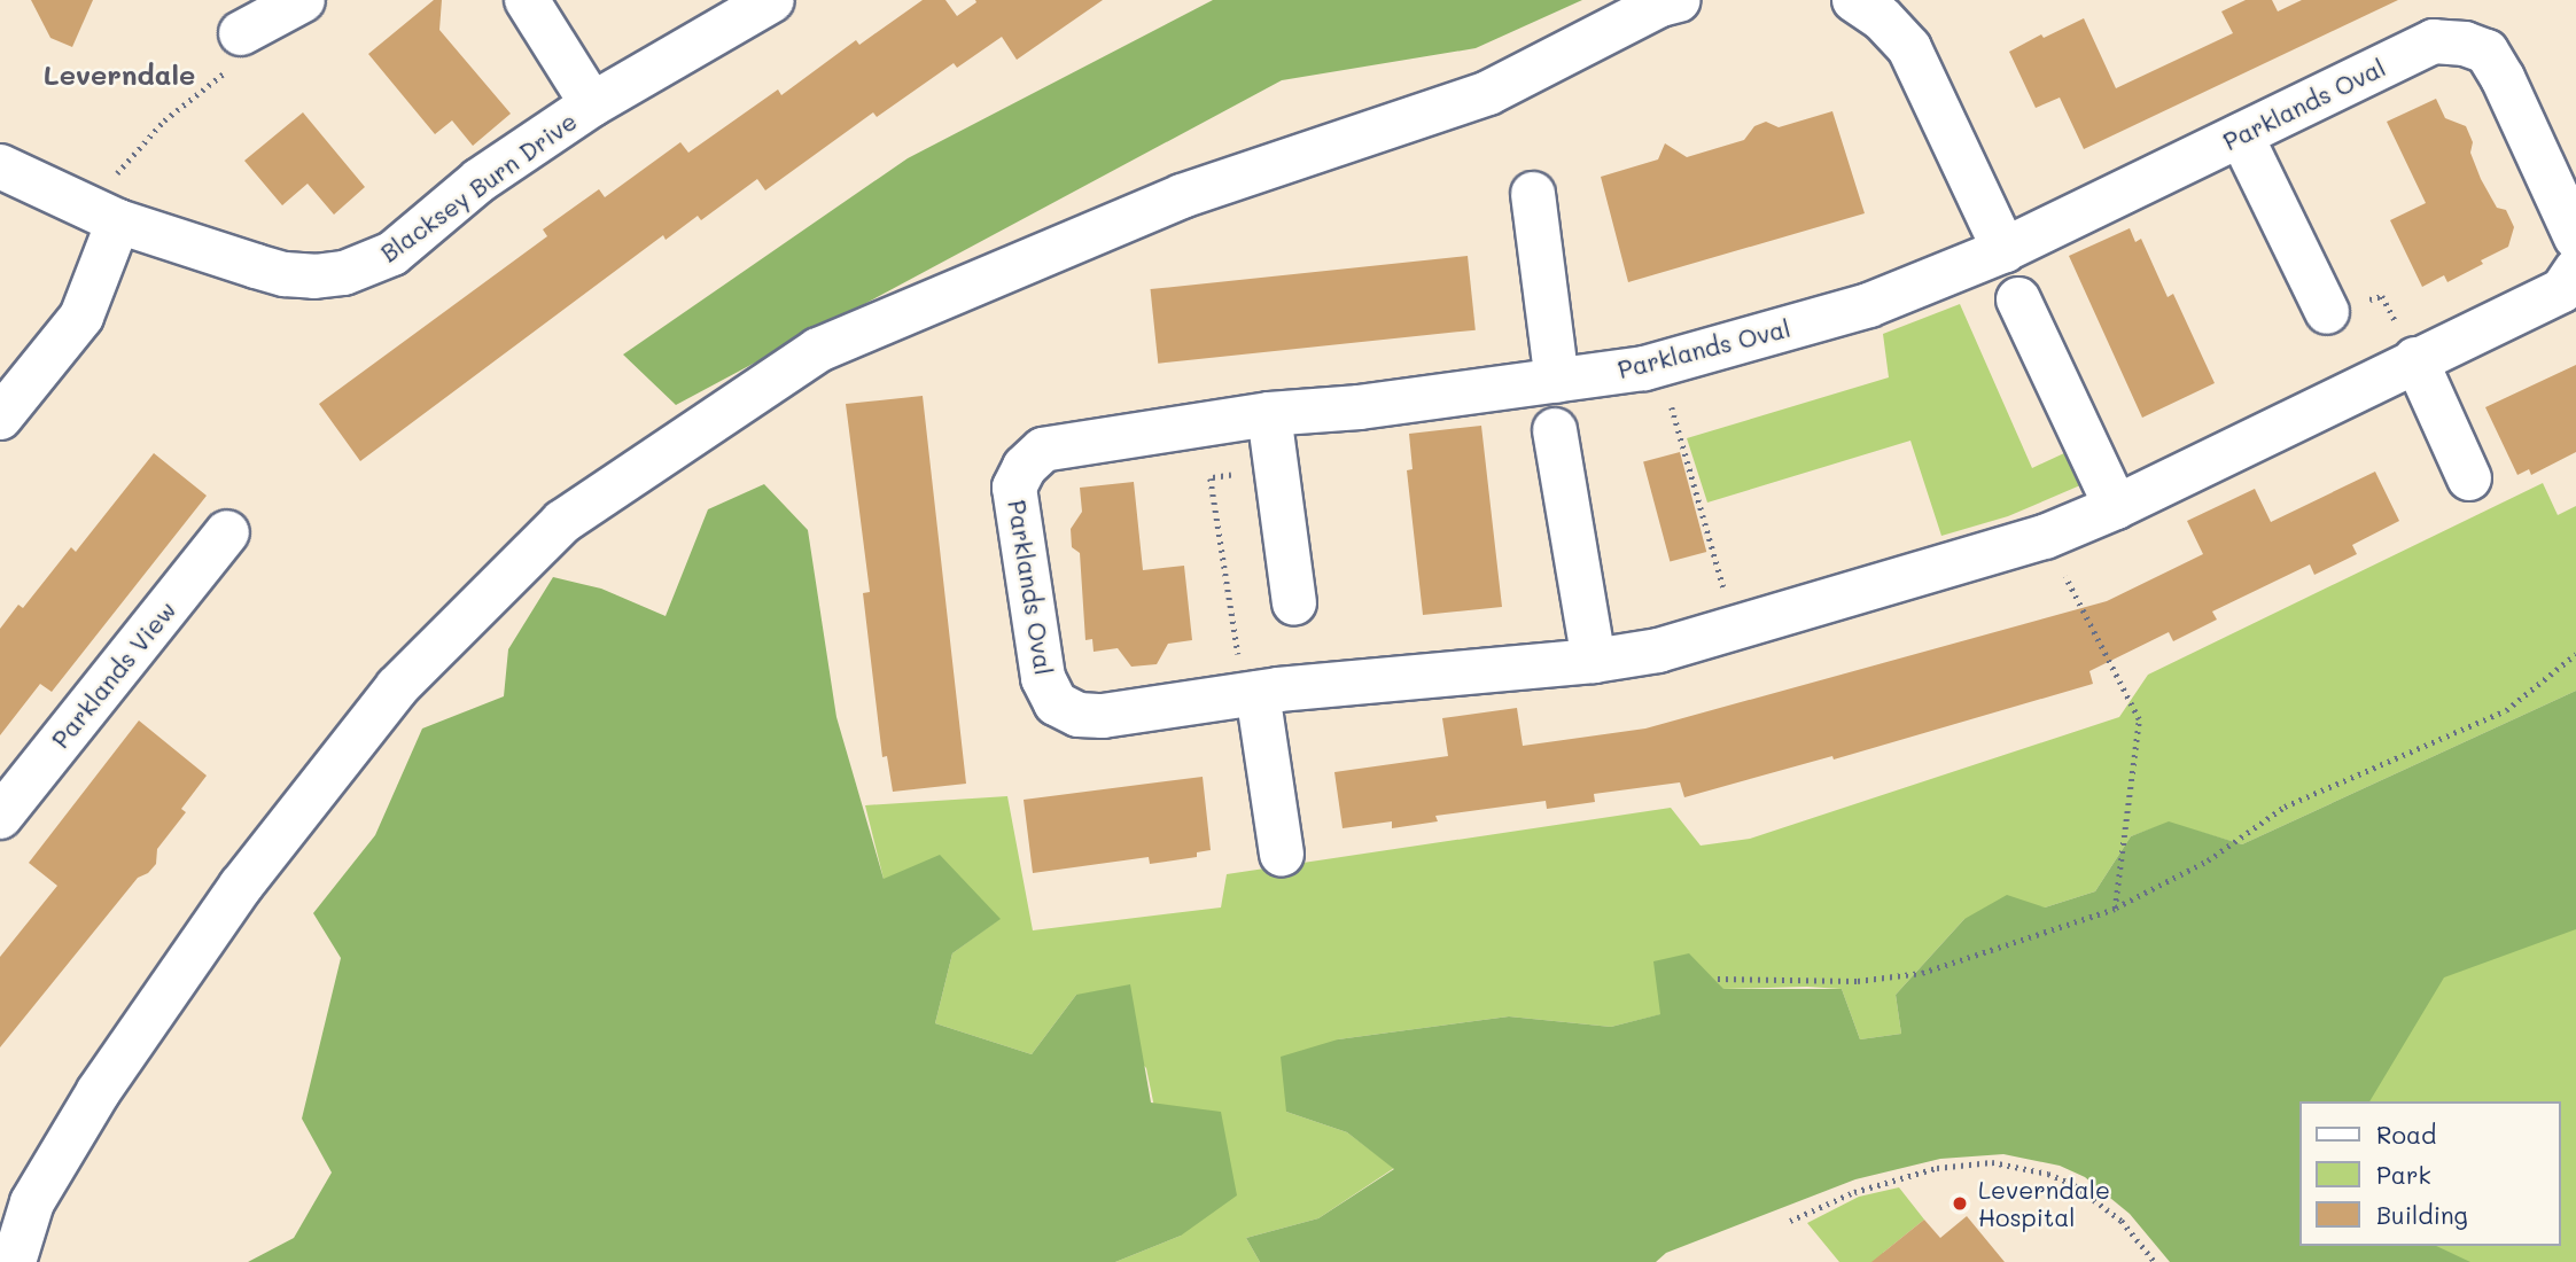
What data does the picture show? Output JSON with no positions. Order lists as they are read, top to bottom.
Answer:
{
  "streets": {
    "street": ["Parklands Oval", "Blacksey Burn Drive", "Parklands View"]
  },
  "districts": ["Leverndale"],
  "places": ["Leverndale Hospital"],
  "legend": ["Road", "Park", "Building"]
}
